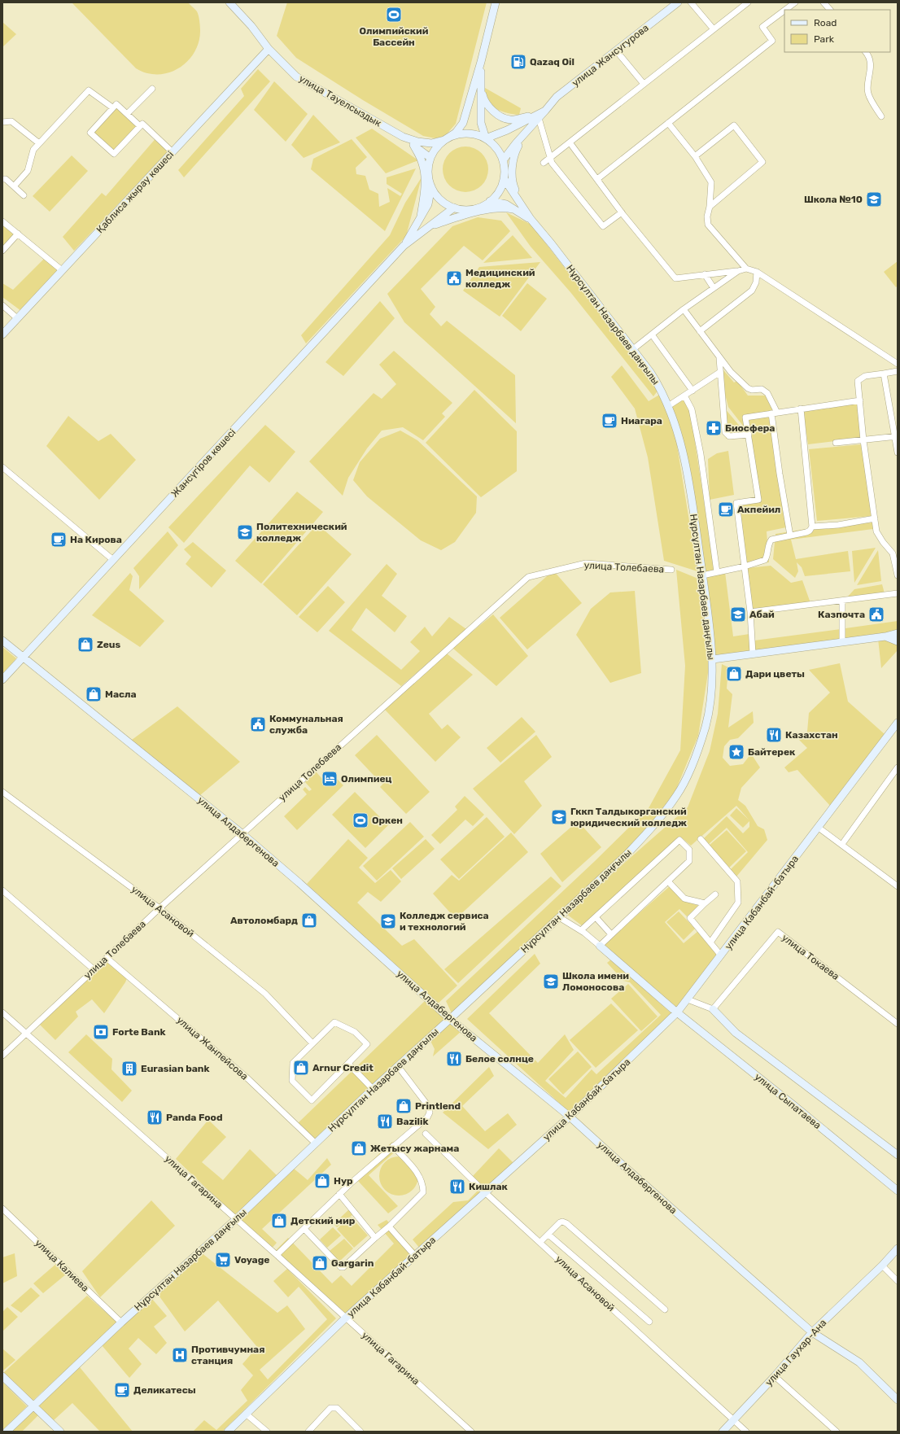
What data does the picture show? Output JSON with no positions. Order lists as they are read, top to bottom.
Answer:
{
  "streets": {
    "main road": [
      "улица Жансугурова",
      "улица Тауелсыздык",
      "Қаблиса жырау көшесі",
      "Нұрсұлтан Назарбаев даңғылы",
      "Жансүгіров көшесі",
      "улица Алдабергенова",
      "улица Кабанбай-батыра",
      "улица Сыпатаева",
      "улица Гаухар-Ана"
    ],
    "street": [
      "улица Толебаева",
      "улица Асановой",
      "улица Токаева",
      "улица Жанпейсова",
      "улица Гагарина",
      "улица Калиева"
    ]
  },
  "crossings": [
    ["улица Жансугурова", "улица Тауелсыздык"],
    ["улица Тауелсыздык", "Қаблиса жырау көшесі"],
    ["Нұрсұлтан Назарбаев даңғылы", "улица Алдабергенова"],
    ["Нұрсұлтан Назарбаев даңғылы", "улица Жанпейсова"],
    ["Нұрсұлтан Назарбаев даңғылы", "улица Гагарина"],
    ["Нұрсұлтан Назарбаев даңғылы", "улица Калиева"],
    ["Жансүгіров көшесі", "улица Алдабергенова"],
    ["улица Толебаева", "улица Алдабергенова"],
    ["улица Толебаева", "улица Асановой"],
    ["улица Толебаева", "улица Жанпейсова"],
    ["улица Толебаева", "улица Гагарина"],
    ["улица Алдабергенова", "улица Кабанбай-батыра"],
    ["улица Алдабергенова", "улица Гаухар-Ана"],
    ["улица Кабанбай-батыра", "улица Асановой"],
    ["улица Кабанбай-батыра", "улица Сыпатаева"],
    ["улица Кабанбай-батыра", "улица Гагарина"],
    ["улица Асановой", "улица Гаухар-Ана"]
  ],
  "places": {
    "sports": ["Олимпийский Бассейн", "Оркен"],
    "fuel station": ["Qazaq Oil"],
    "school or university": [
      "Школа №10",
      "Политехнический колледж",
      "Абай",
      "Гккп Талдыкорганский юридический колледж",
      "Колледж сервиса и технологий",
      "Школа имени Ломоносова"
    ],
    "public building": ["Медицинский колледж", "Казпочта", "Коммунальная служба"],
    "cafe": [
      "Ниагара",
      "Акпейил",
      "На Кирова",
      "Деликатесы"
    ],
    "pharmacy": ["Биосфера"],
    "shop": [
      "Zeus",
      "Дари цветы",
      "Масла",
      "Автоломбард",
      "Arnur Credit",
      "Printlend",
      "Жетысу жарнама",
      "Нур",
      "Детский мир",
      "Gargarin"
    ],
    "restaurant": [
      "Казахстан",
      "Белое солнце",
      "Panda Food",
      "Bazilik",
      "Кишлак"
    ],
    "place": ["Байтерек"],
    "hotel": ["Олимпиец"],
    "bank": ["Forte Bank"],
    "building": ["Eurasian bank"],
    "supermarket": ["Voyage"],
    "hospital": ["Противчумная станция"]
  },
  "legend": ["Road", "Park"]
}
